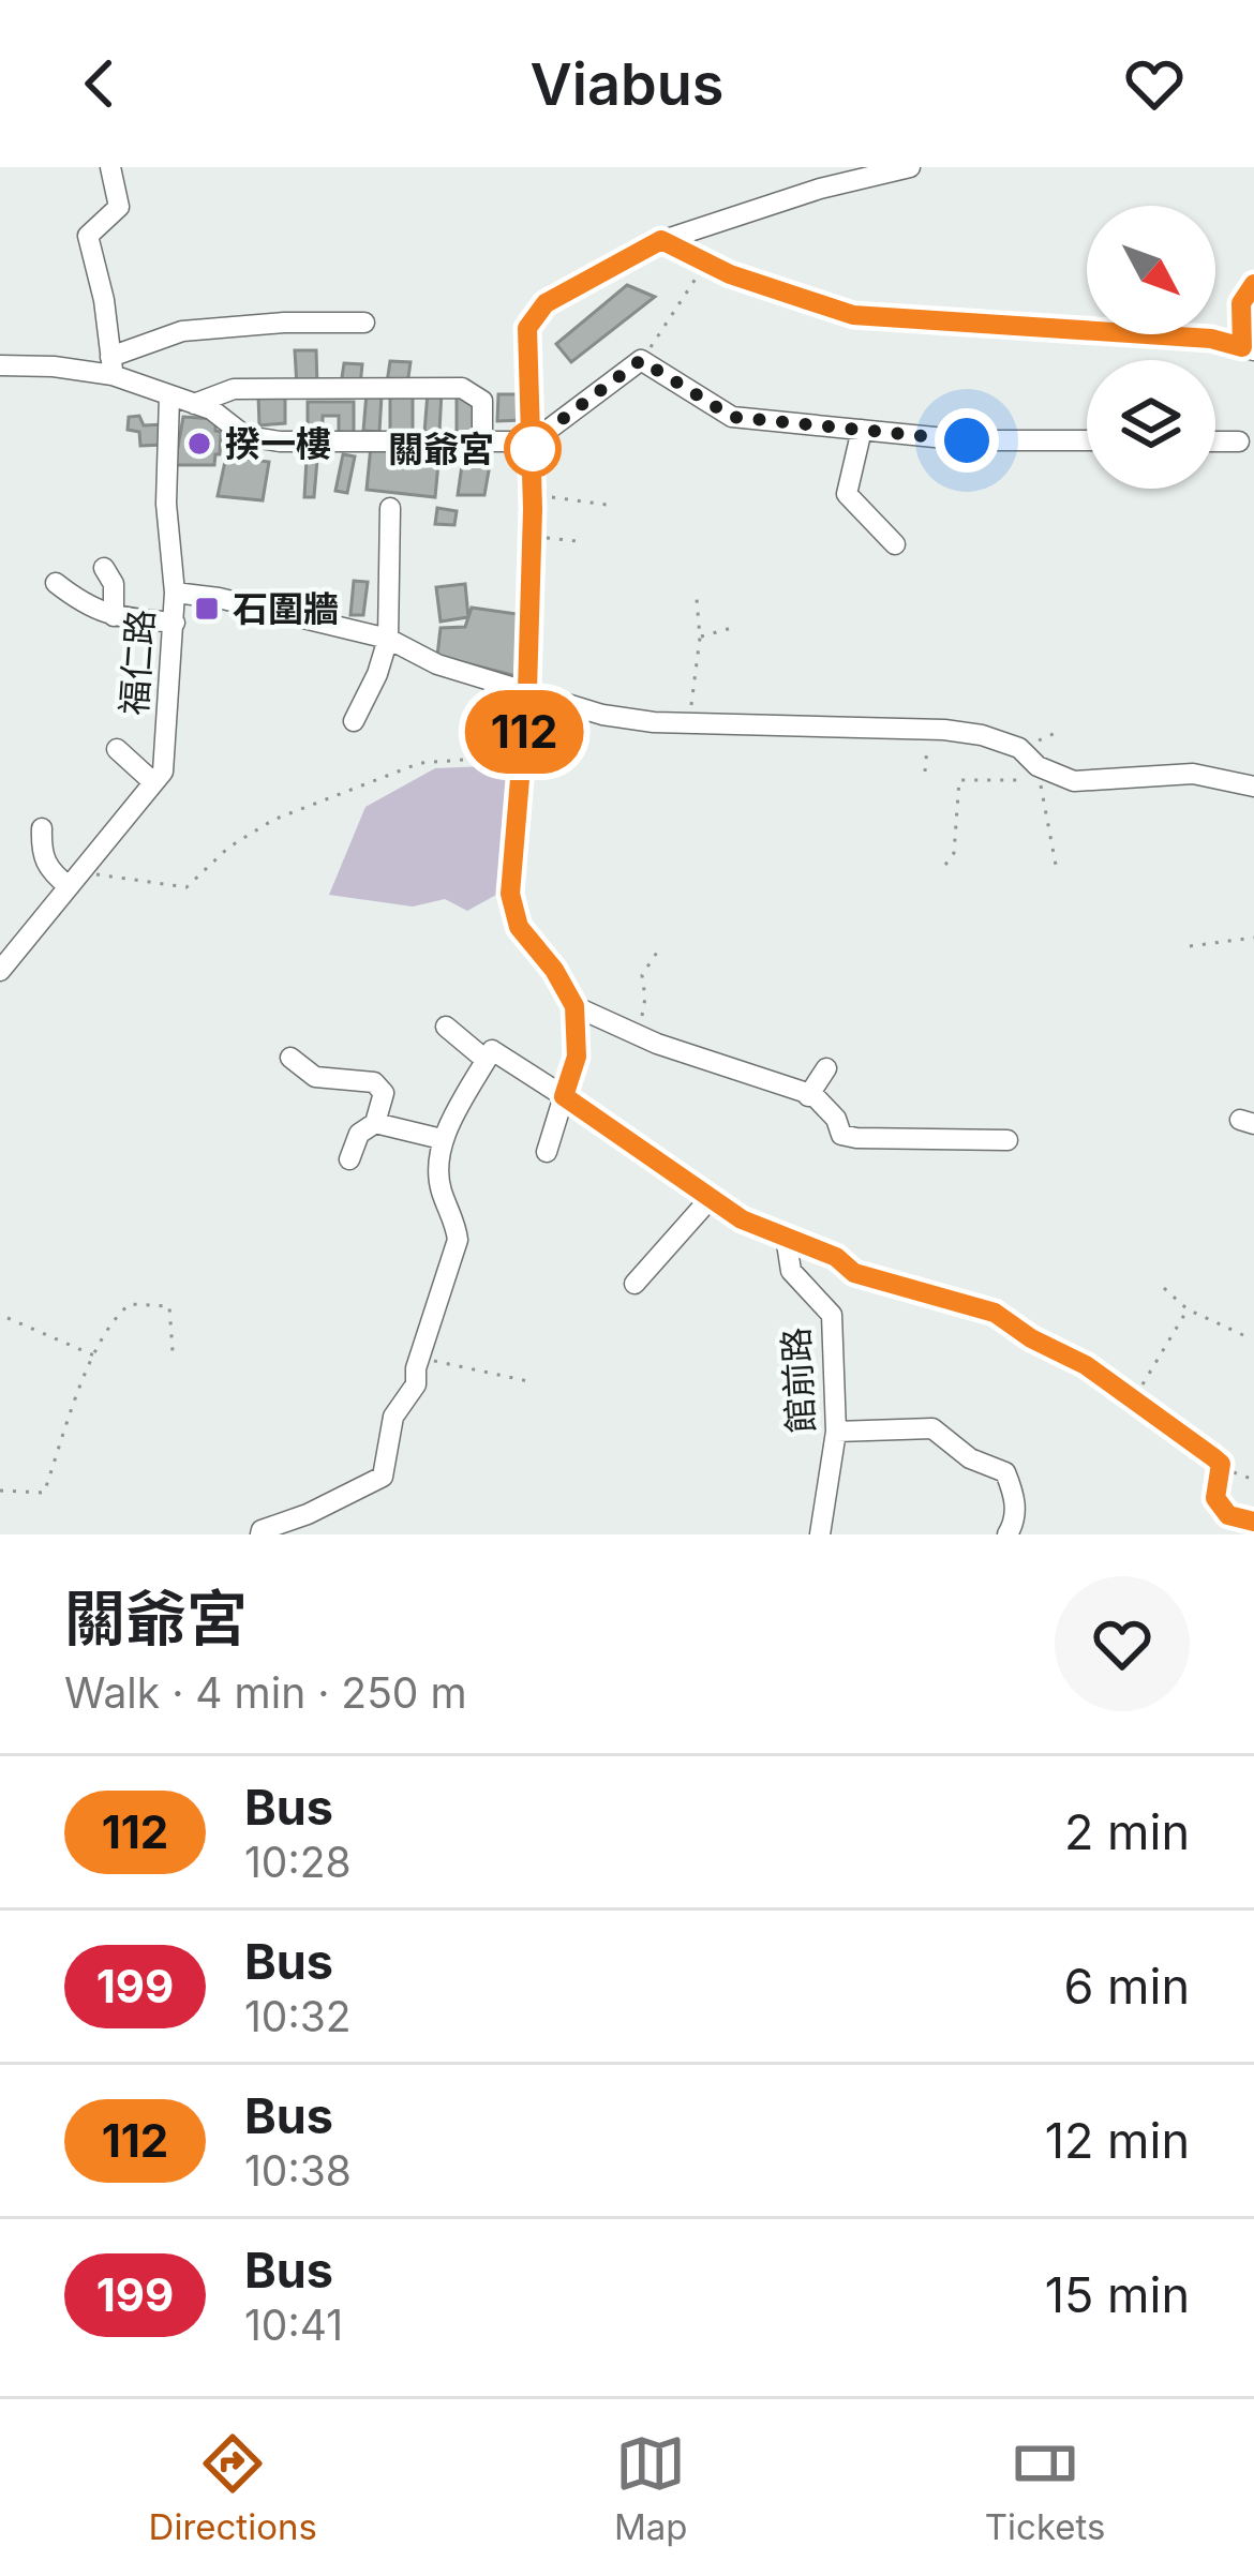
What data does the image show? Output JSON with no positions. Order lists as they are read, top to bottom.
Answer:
{
  "streets": {
    "street": ["福仁路", "館前路"]
  },
  "places": {
    "other": ["揆一樓", "關爺宮"],
    "transit": ["石圍牆"]
  },
  "lines": ["bus line 112"],
  "north": "bottom right",
  "page": {
    "header": "Viabus",
    "on_map": "112",
    "heading": ["關爺宮", "Walk · 4 min · 250 m"],
    "list": [
      {
        "mark": "112",
        "name": "Bus",
        "note": "10:28",
        "value": "2 min"
      },
      {
        "mark": "199",
        "name": "Bus",
        "note": "10:32",
        "value": "6 min"
      },
      {
        "mark": "112",
        "name": "Bus",
        "note": "10:38",
        "value": "12 min"
      },
      {
        "mark": "199",
        "name": "Bus",
        "note": "10:41",
        "value": "15 min"
      }
    ],
    "tabs": ["Directions", "Map", "Tickets"]
  }
}
